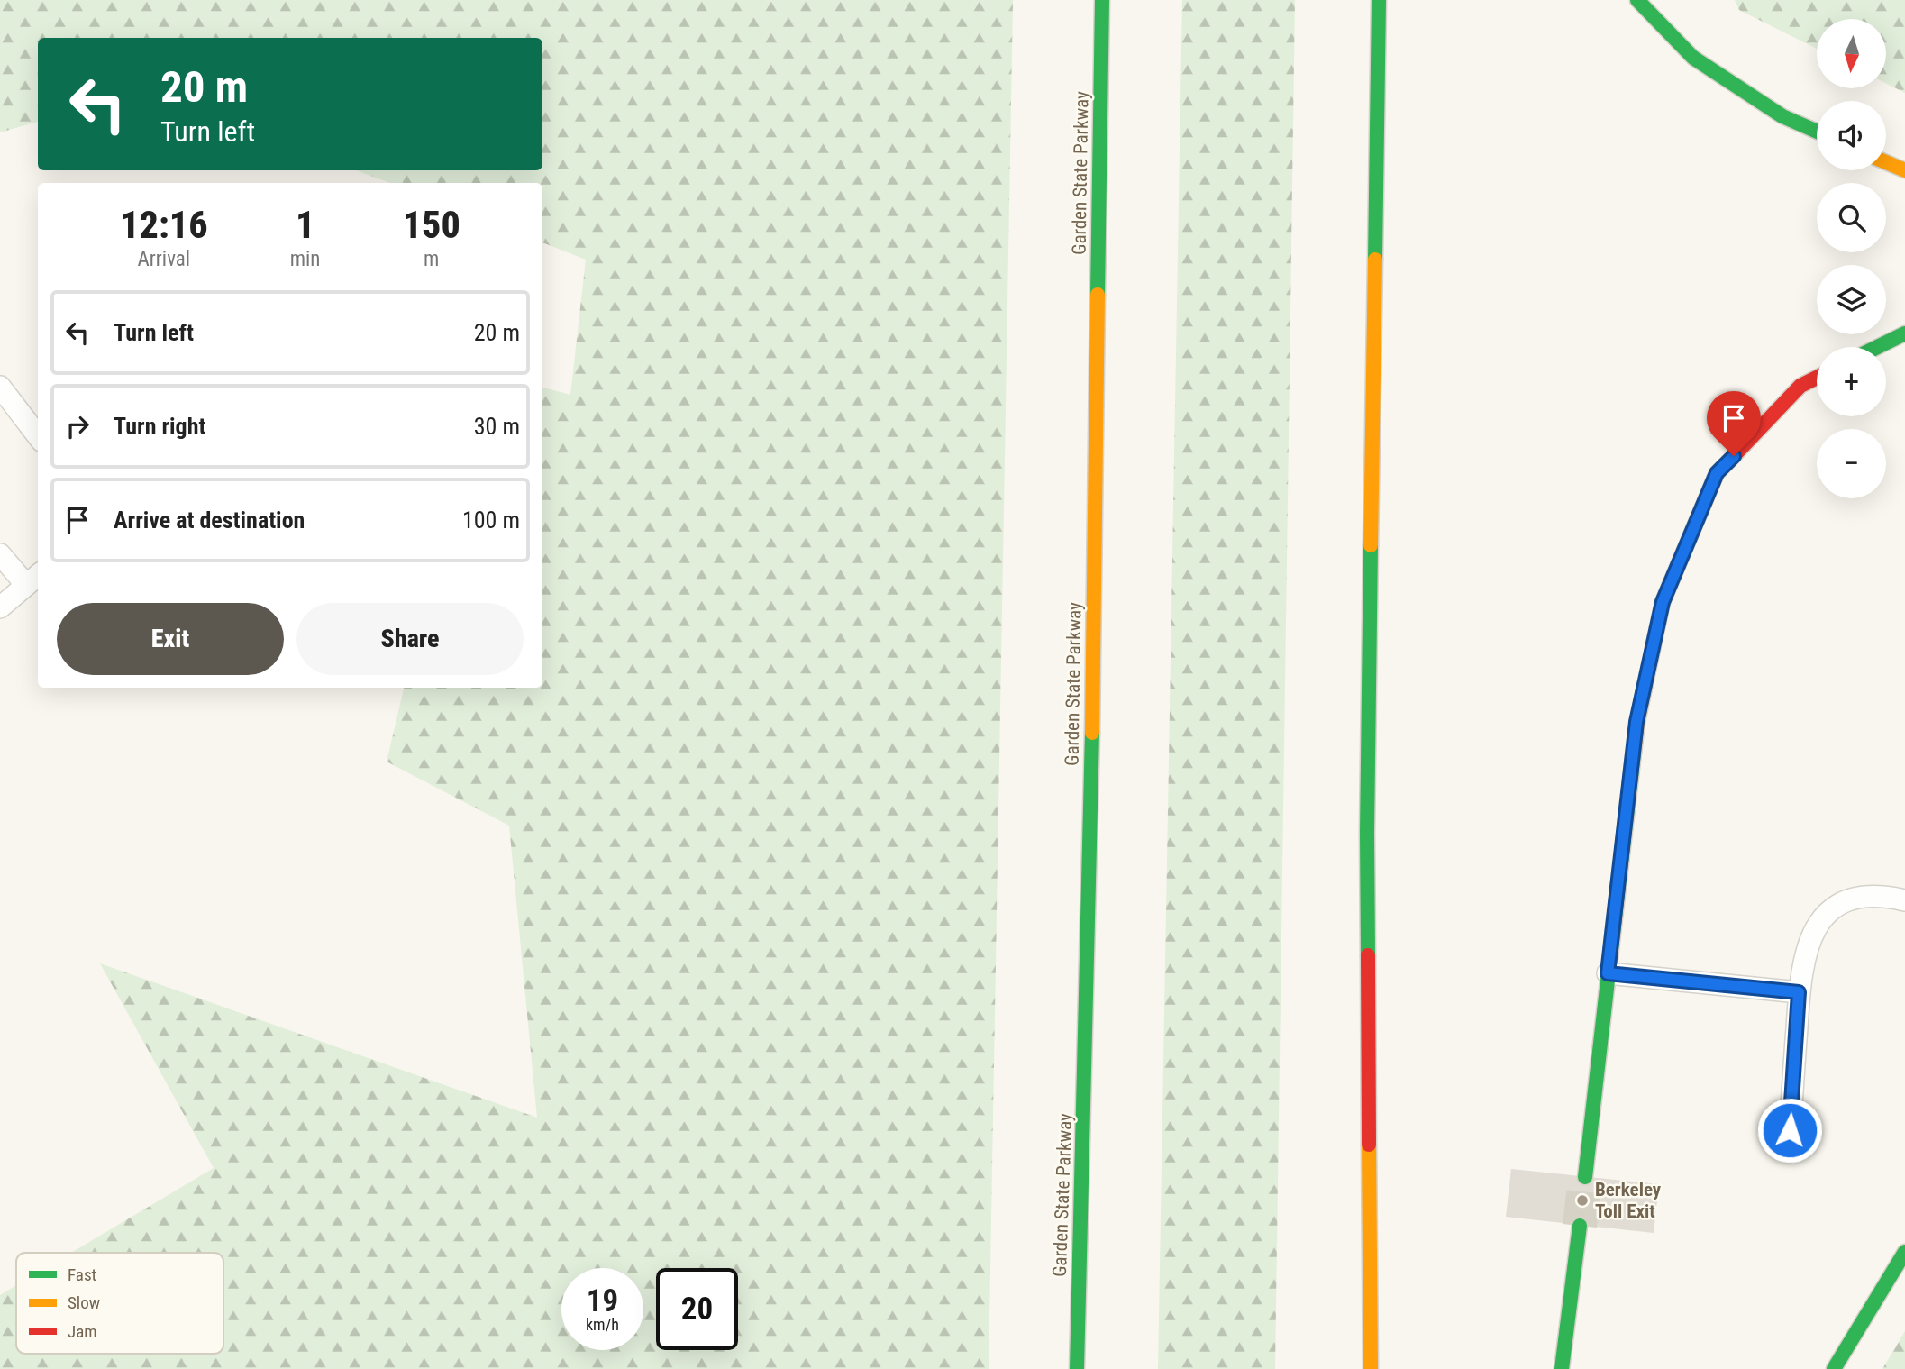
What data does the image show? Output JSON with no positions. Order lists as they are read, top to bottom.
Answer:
{
  "streets": {
    "main road": ["Garden State Parkway"]
  },
  "places": ["Berkeley Toll Exit"],
  "legend": ["Fast", "Slow", "Jam"],
  "north": "bottom",
  "page": {
    "map_buttons": ["+", "−"],
    "turn": ["20 m", "Turn left"],
    "eta": [
      "12:16",
      "Arrival",
      "1",
      "min",
      "150",
      "m"
    ],
    "list": [
      {
        "name": "Turn left",
        "value": "20 m"
      },
      {
        "name": "Turn right",
        "value": "30 m"
      },
      {
        "name": "Arrive at destination",
        "value": "100 m"
      }
    ],
    "buttons": ["Exit", "Share"],
    "speed": "19 km/h",
    "limit": "20"
  }
}
